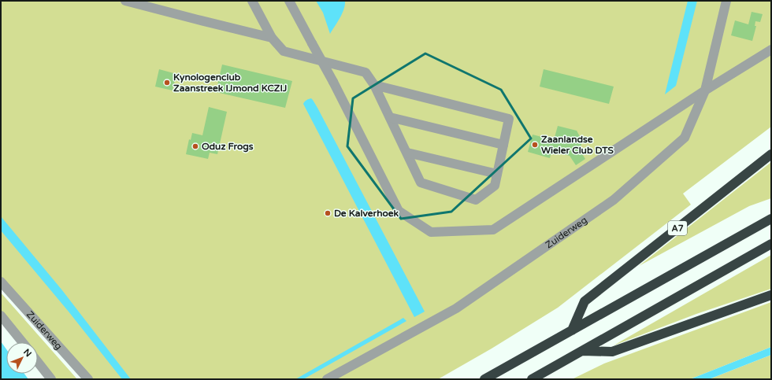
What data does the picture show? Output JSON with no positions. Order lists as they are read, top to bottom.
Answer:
{
  "streets": {
    "highway": ["A7"],
    "street": ["Zuiderweg"]
  },
  "places": [
    "Kynologenclub Zaanstreek IJmond KCZIJ",
    "Zaanlandse Wieler Club DTS",
    "Oduz Frogs",
    "De Kalverhoek"
  ],
  "north": "top right"
}
